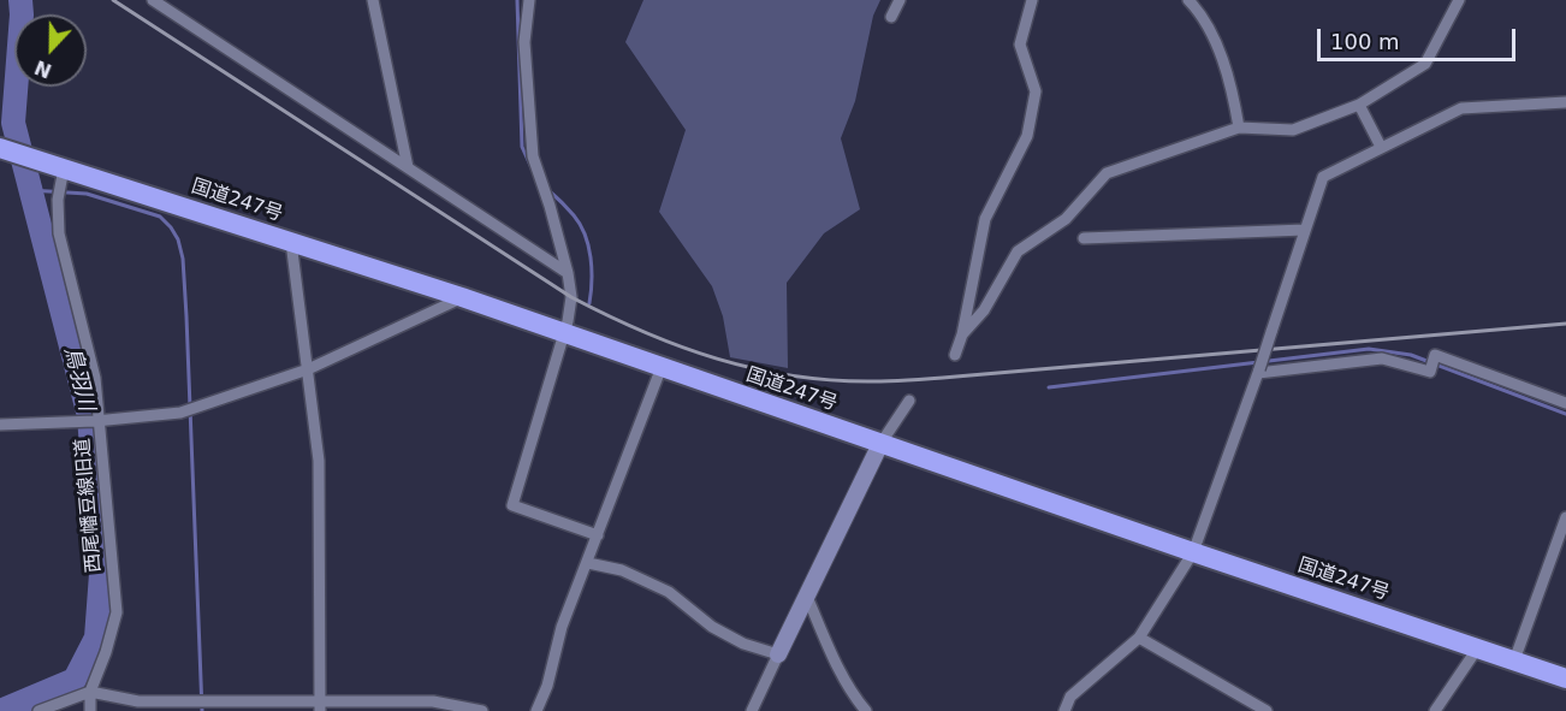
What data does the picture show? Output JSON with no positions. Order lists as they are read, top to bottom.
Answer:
{
  "streets": {
    "highway": ["国道247号"],
    "street": ["西尾幡豆線旧道"]
  },
  "crossings": [
    ["国道247号", "西尾幡豆線旧道"]
  ],
  "water": ["鳥羽川"],
  "scale_bar": "100 m",
  "north": "bottom"
}
